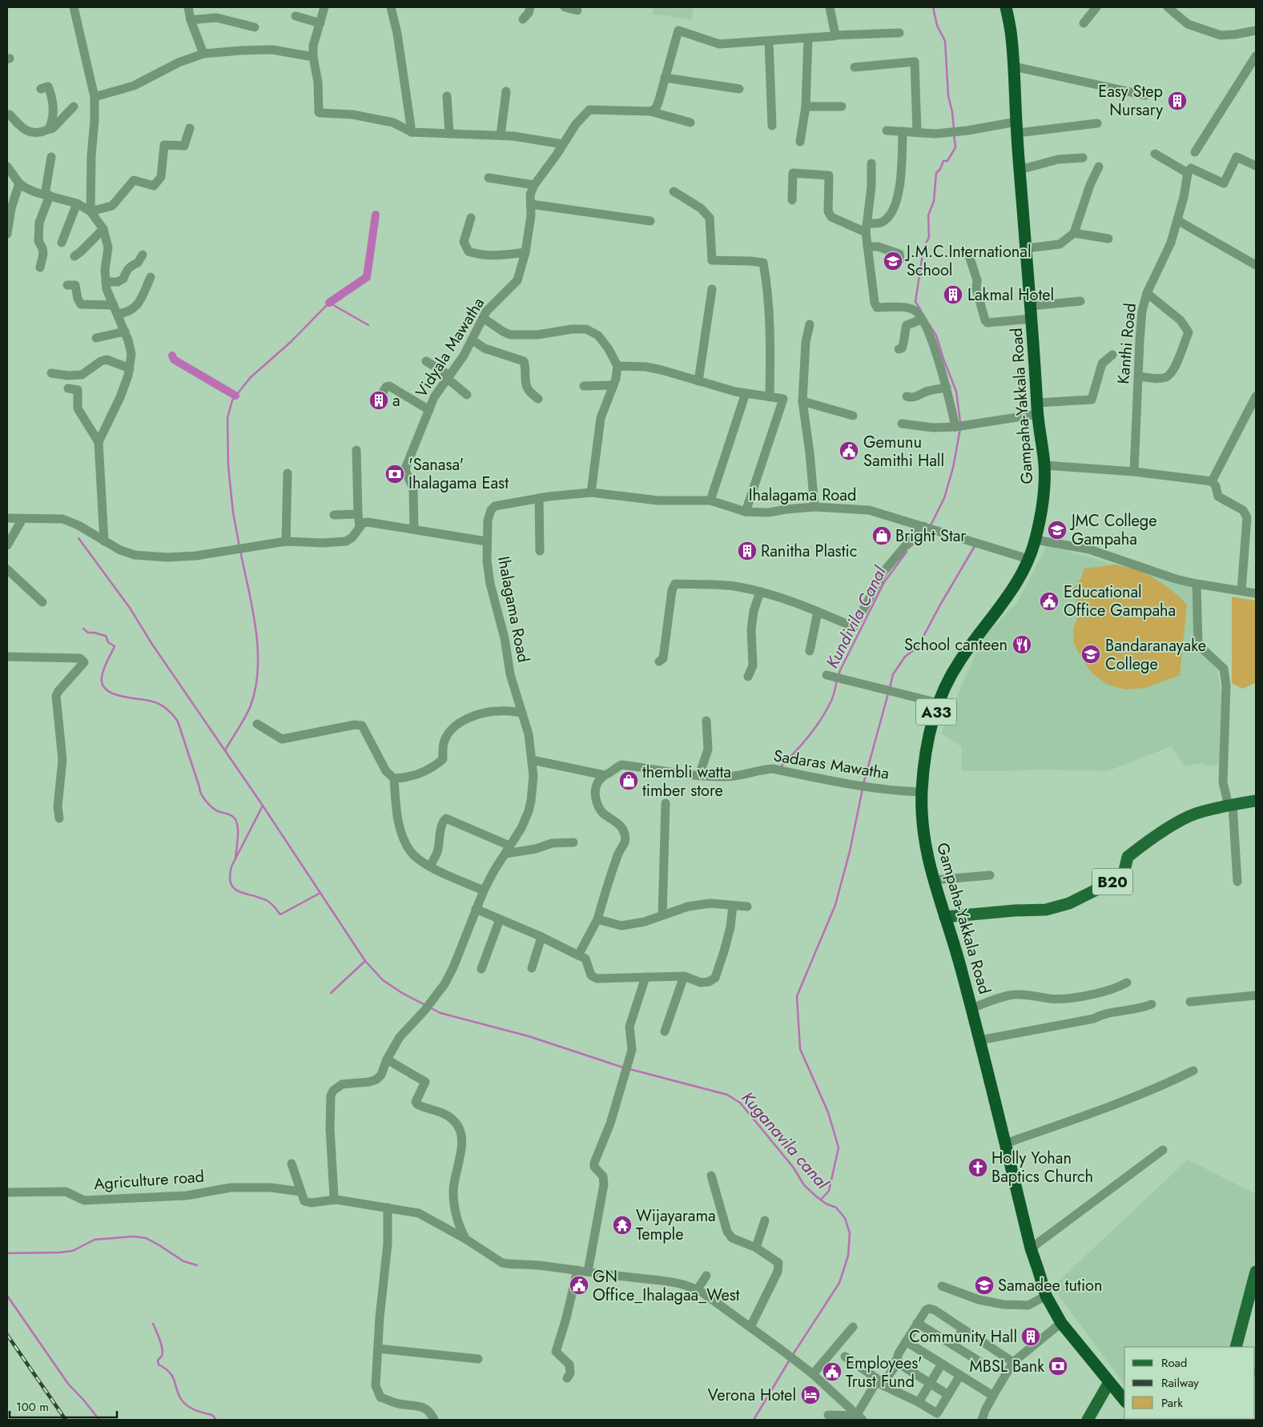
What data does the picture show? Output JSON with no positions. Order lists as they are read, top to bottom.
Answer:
{
  "streets": {
    "highway": ["Gampaha-Yakkala Road", "A33"],
    "main road": ["B20"],
    "street": [
      "Kanthi Road",
      "Vidyala Mawatha",
      "Ihalagama Road",
      "Sadaras Mawatha",
      "Agriculture road"
    ]
  },
  "crossings": [
    ["Gampaha-Yakkala Road", "Ihalagama Road"],
    ["Gampaha-Yakkala Road", "Sadaras Mawatha"],
    ["Gampaha-Yakkala Road", "B20"]
  ],
  "water": ["Kundivila Canal", "Kuganavila canal"],
  "places": {
    "building": [
      "Easy Step Nursary",
      "Lakmal Hotel",
      "a",
      "Ranitha Plastic",
      "Community Hall"
    ],
    "school or university": [
      "J.M.C.International School",
      "JMC College Gampaha",
      "Bandaranayake College",
      "Samadee tution"
    ],
    "public building": [
      "Gemunu Samithi Hall",
      "Educational Office Gampaha",
      "GN Office_Ihalagaa_West",
      "Employees' Trust Fund"
    ],
    "bank": ["'Sanasa' Ihalagama East", "MBSL Bank"],
    "shop": ["Bright Star", "thembli watta timber store"],
    "restaurant": ["School canteen"],
    "church": ["Holly Yohan Baptics Church"],
    "temple": ["Wijayarama Temple"],
    "hotel": ["Verona Hotel"]
  },
  "legend": ["Road", "Railway", "Park"],
  "scale_bar": "100 m"
}
